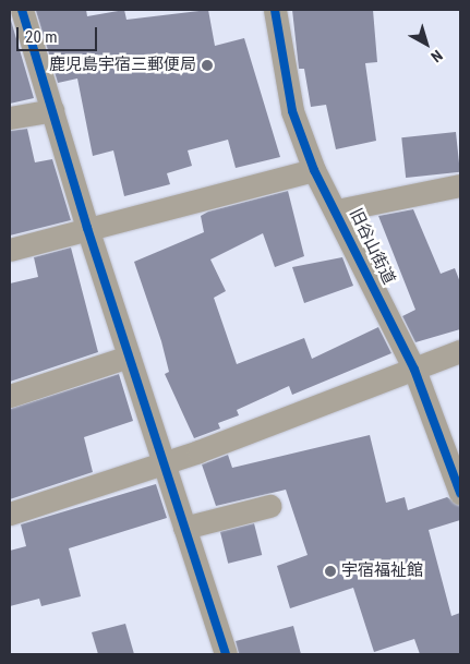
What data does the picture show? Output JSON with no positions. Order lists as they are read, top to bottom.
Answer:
{
  "streets": {
    "street": ["旧谷山街道"]
  },
  "places": ["鹿児島宇宿三郵便局", "宇宿福祉館"],
  "scale_bar": "20 m",
  "north": "bottom right"
}
